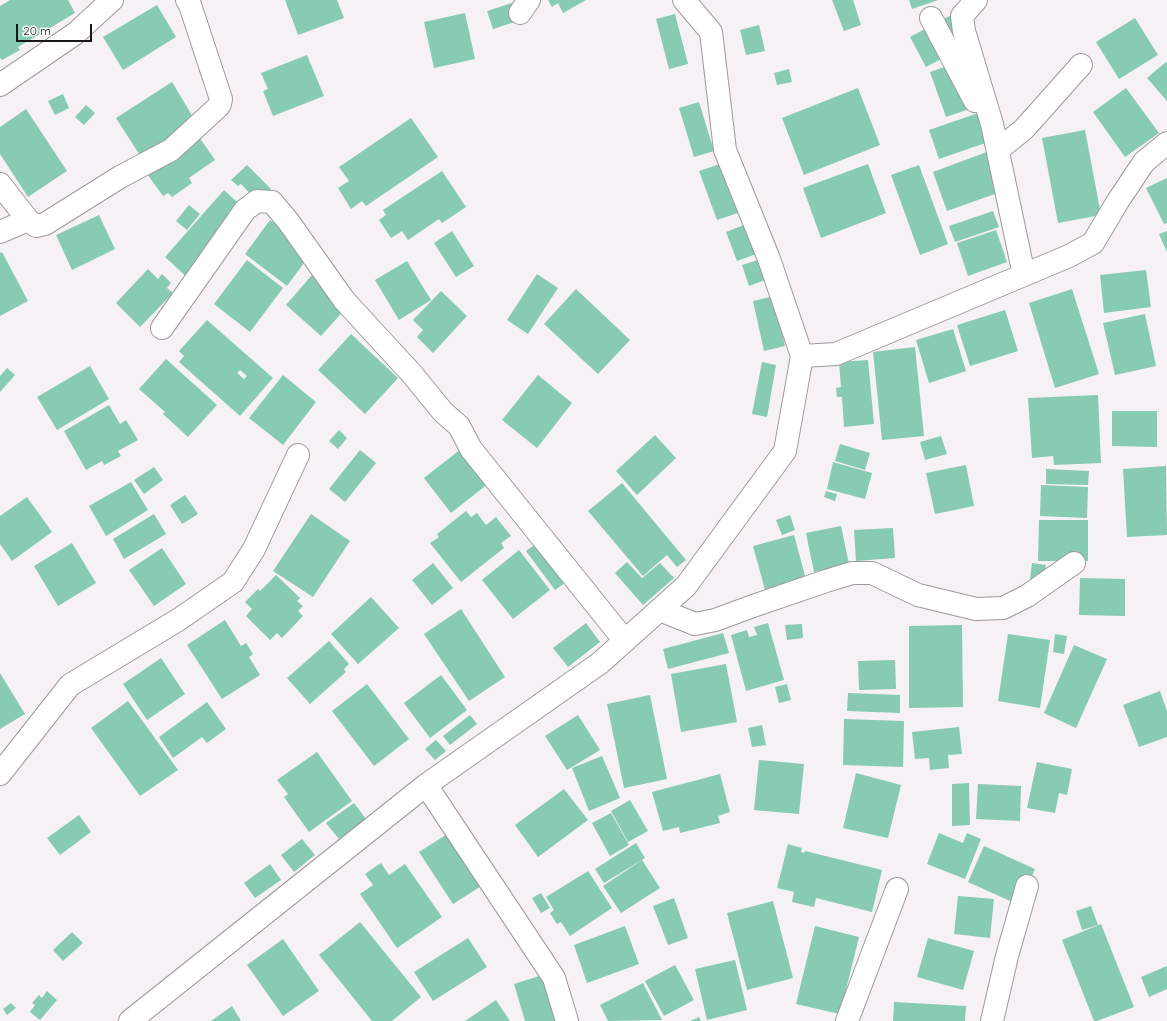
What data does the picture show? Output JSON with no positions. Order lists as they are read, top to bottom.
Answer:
{
  "scale_bar": "20 m"
}
